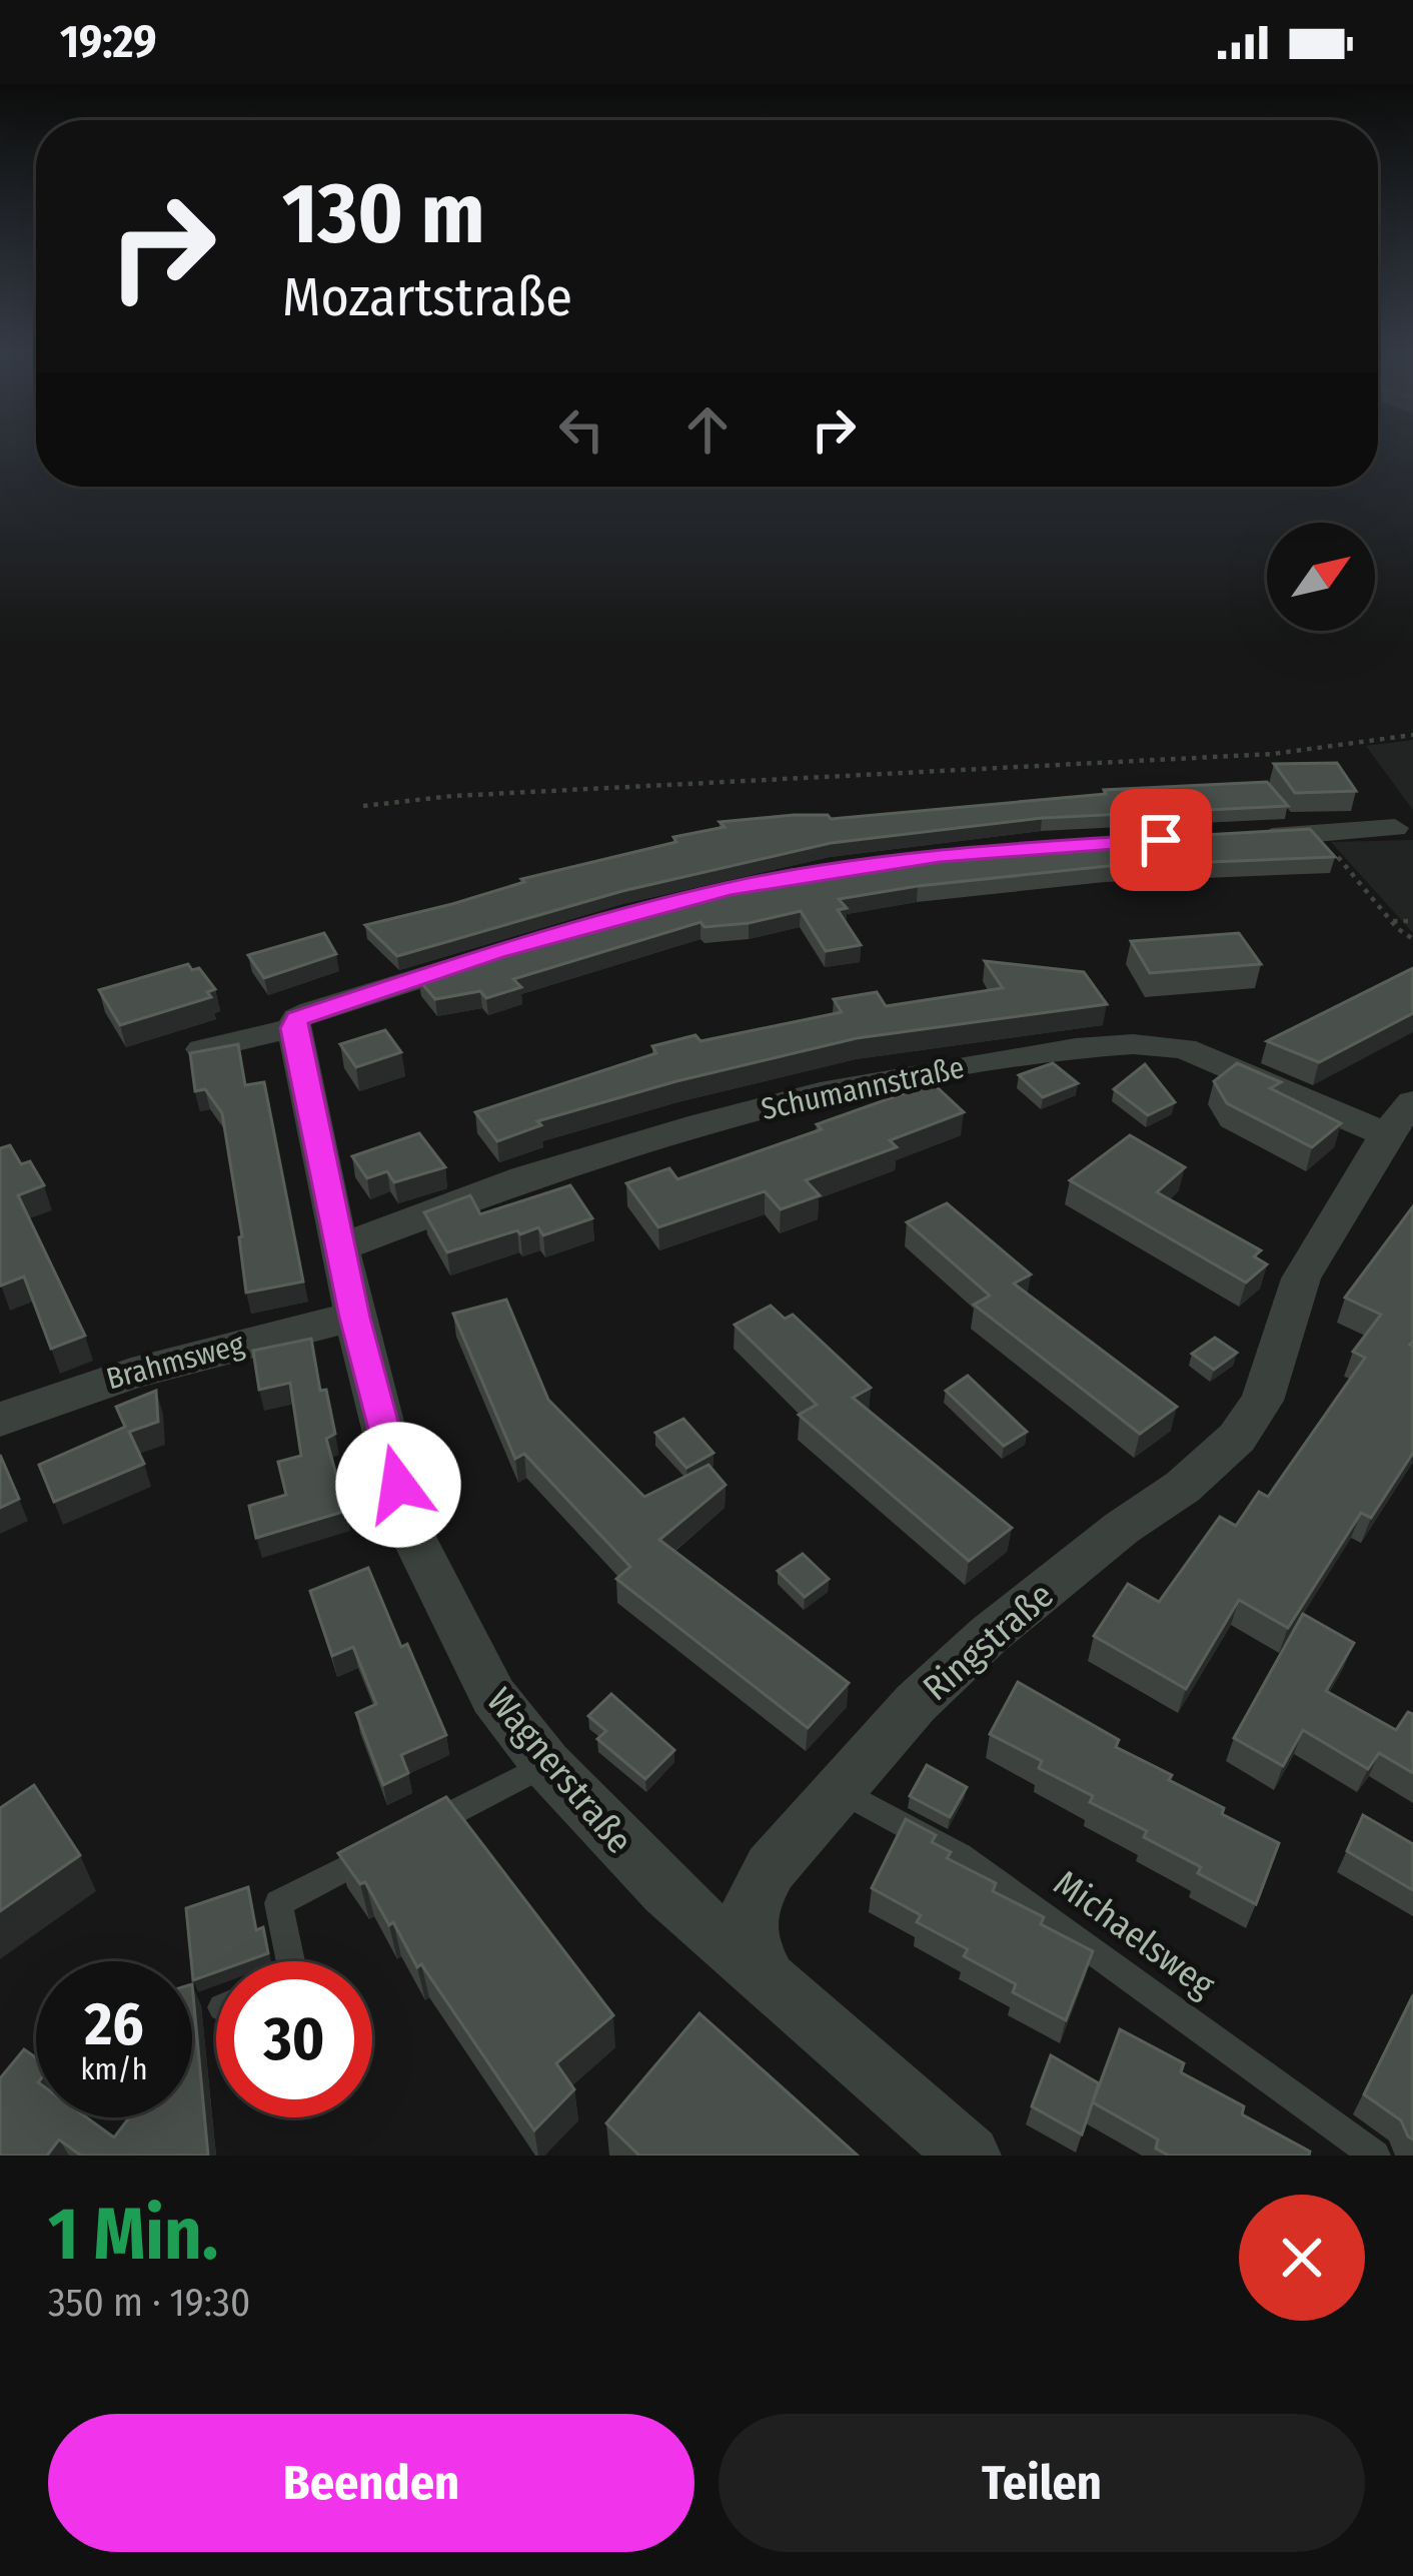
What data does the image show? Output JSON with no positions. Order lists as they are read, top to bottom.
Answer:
{
  "streets": {
    "street": [
      "Schumannstraße",
      "Brahmsweg",
      "Ringstraße",
      "Wagnerstraße"
    ],
    "lane": ["Michaelsweg"]
  },
  "crossings": [
    ["Schumannstraße", "Ringstraße"],
    ["Schumannstraße", "Wagnerstraße"],
    ["Brahmsweg", "Wagnerstraße"],
    ["Ringstraße", "Wagnerstraße"],
    ["Ringstraße", "Michaelsweg"]
  ],
  "north": "top right",
  "page": {
    "status": "19:29",
    "turn": ["130 m", "Mozartstraße"],
    "speed": "26 km/h",
    "limit": "30",
    "heading": ["1 Min.", "350 m · 19:30"],
    "buttons": ["Beenden", "Teilen"]
  }
}
